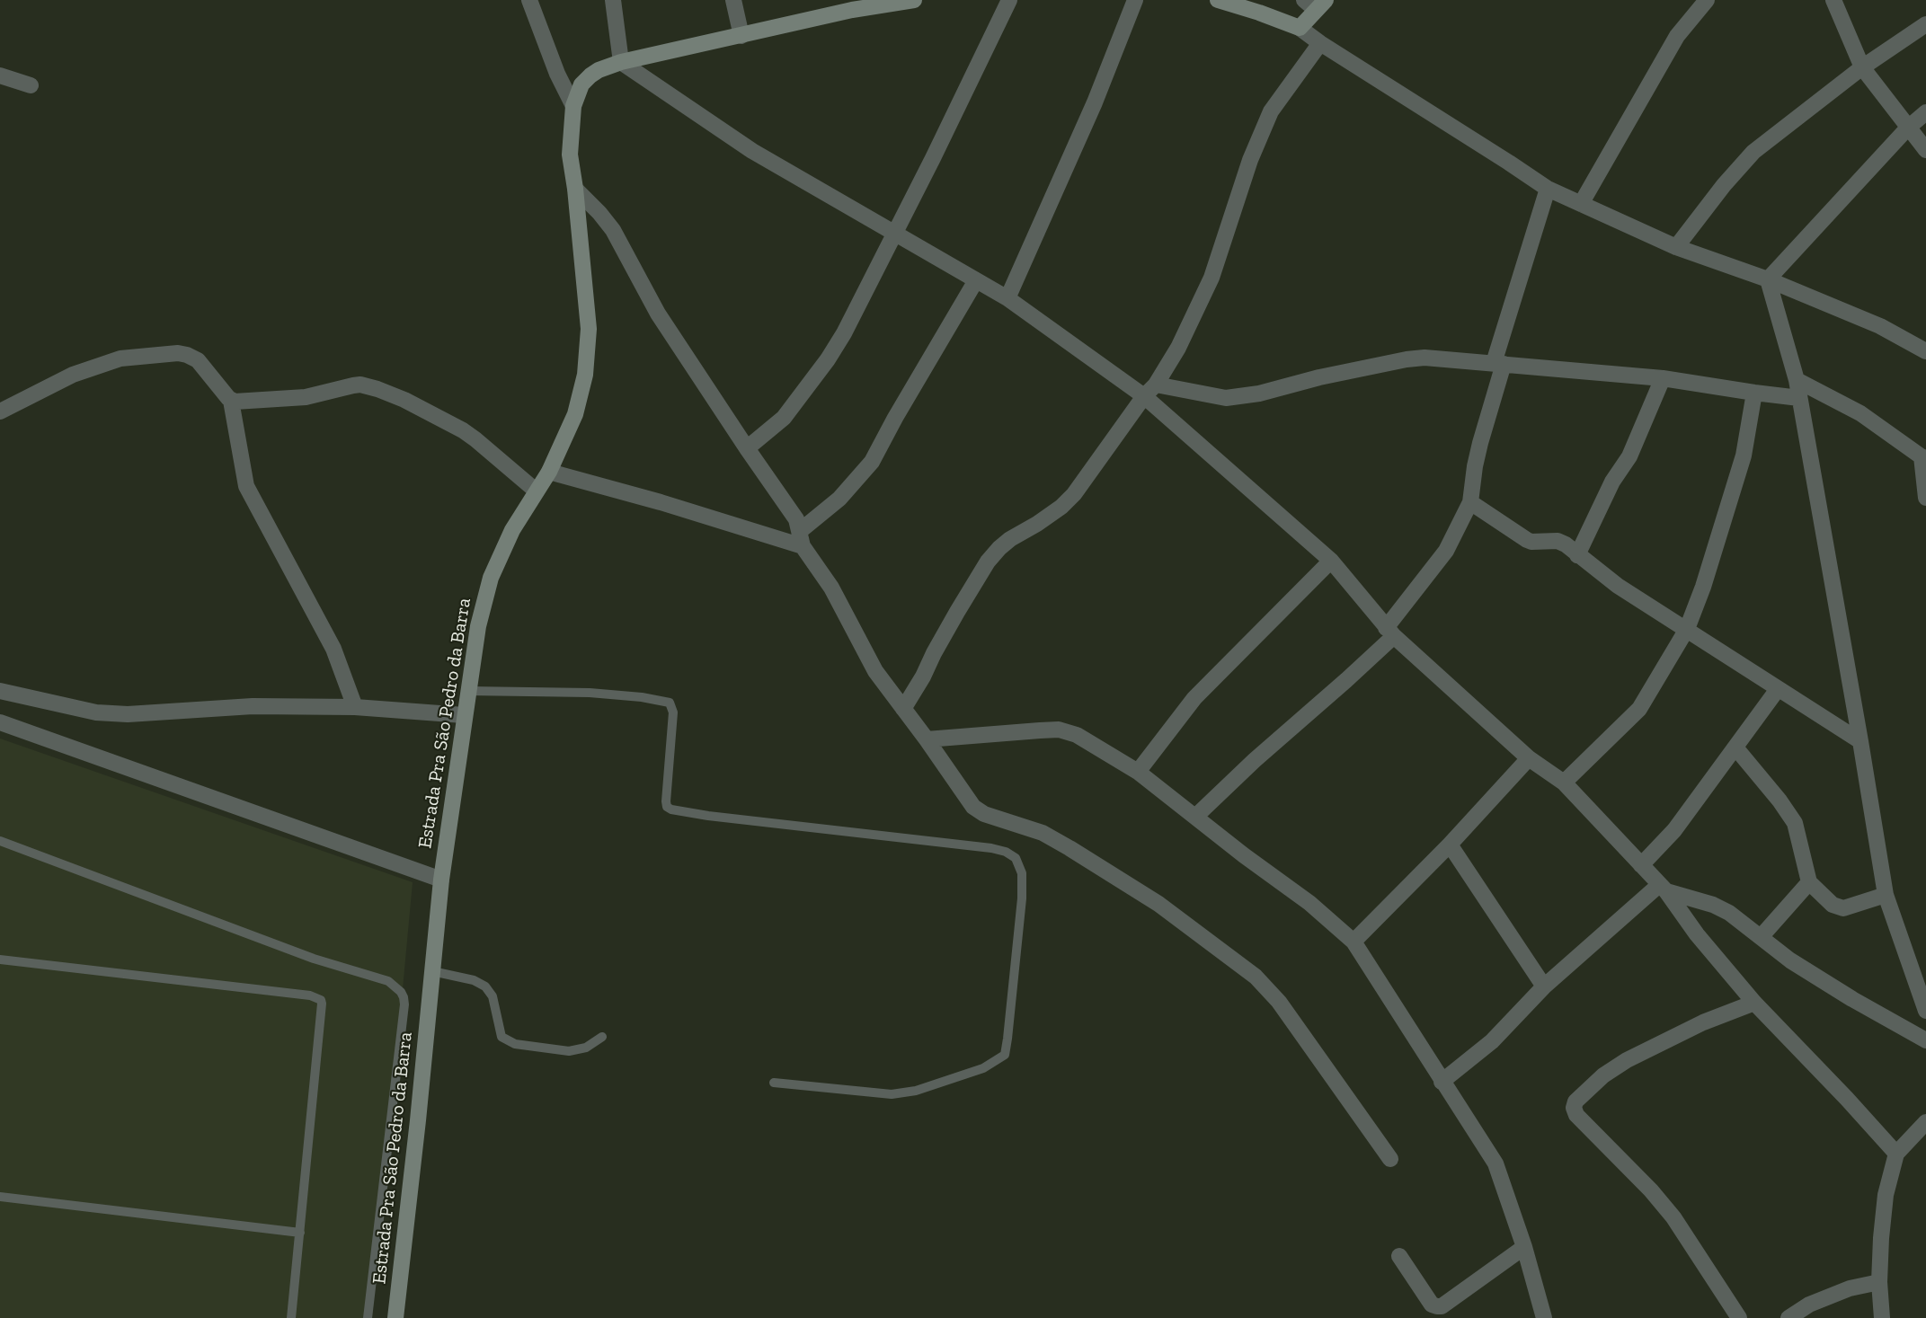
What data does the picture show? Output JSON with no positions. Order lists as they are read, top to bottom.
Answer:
{
  "streets": {
    "street": ["Estrada Pra São Pedro da Barra"]
  }
}
